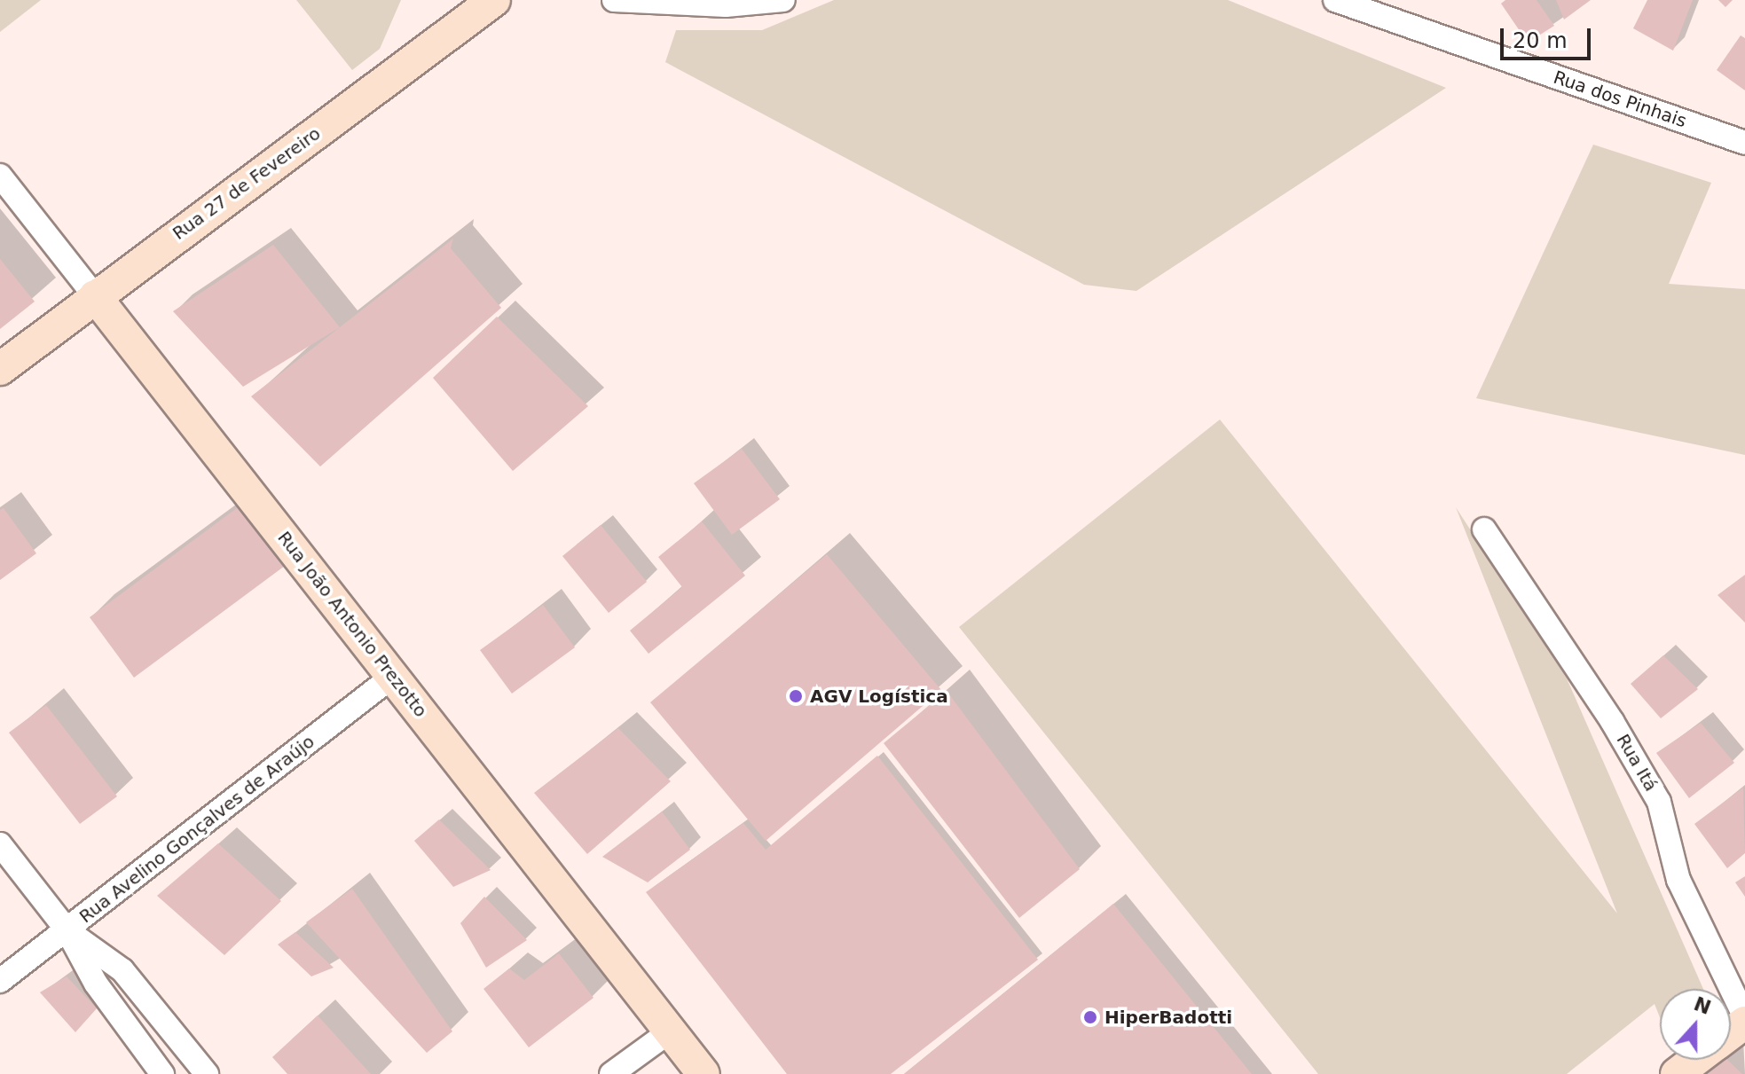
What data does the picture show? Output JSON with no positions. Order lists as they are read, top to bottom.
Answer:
{
  "streets": {
    "street": [
      "Rua dos Pinhais",
      "Rua 27 de Fevereiro",
      "Rua João Antonio Prezotto",
      "Rua Itá",
      "Rua Avelino Gonçalves de Araújo"
    ]
  },
  "crossings": [
    ["Rua 27 de Fevereiro", "Rua João Antonio Prezotto"],
    ["Rua João Antonio Prezotto", "Rua Avelino Gonçalves de Araújo"]
  ],
  "places": ["AGV Logística", "HiperBadotti"],
  "scale_bar": "20 m",
  "north": "top"
}
